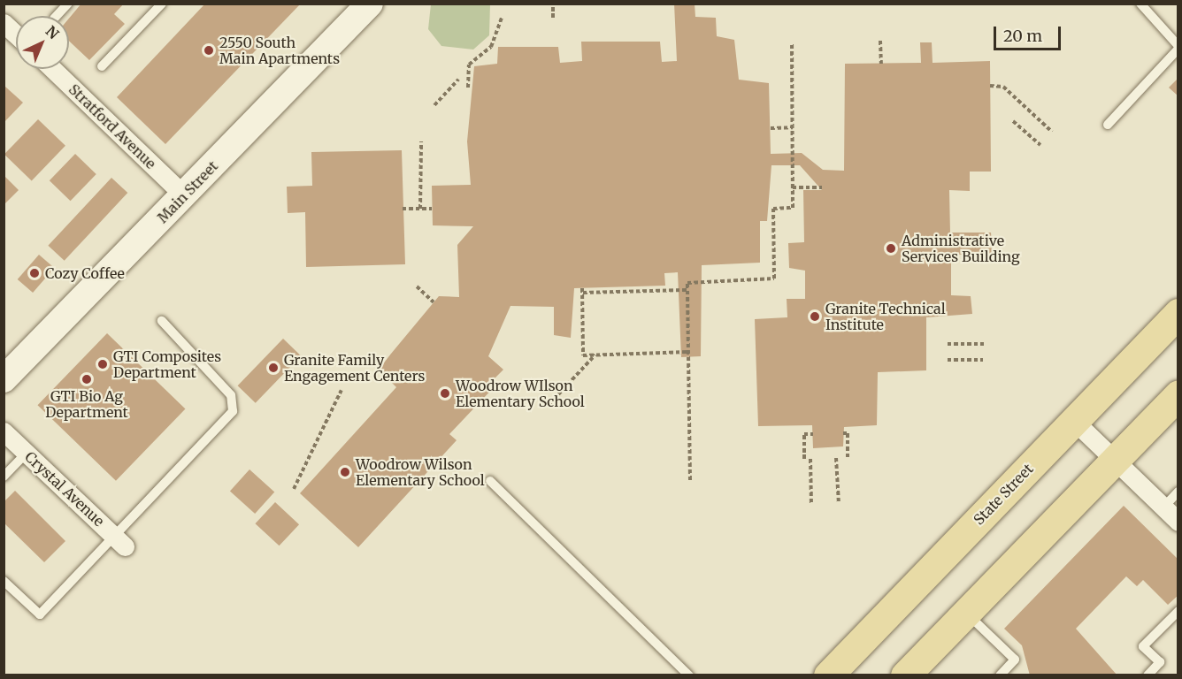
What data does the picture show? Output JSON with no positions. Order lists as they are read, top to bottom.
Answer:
{
  "streets": {
    "main road": ["State Street"],
    "street": ["Stratford Avenue", "Main Street", "Crystal Avenue"]
  },
  "crossings": [
    ["Stratford Avenue", "Main Street"]
  ],
  "places": [
    "2550 South Main Apartments",
    "Administrative Services Building",
    "Cozy Coffee",
    "Granite Technical Institute",
    "GTI Composites Department",
    "Granite Family Engagement Centers",
    "GTI Bio Ag Department",
    "Woodrow WIlson Elementary School",
    "Woodrow Wilson Elementary School"
  ],
  "scale_bar": "20 m",
  "north": "top right"
}
